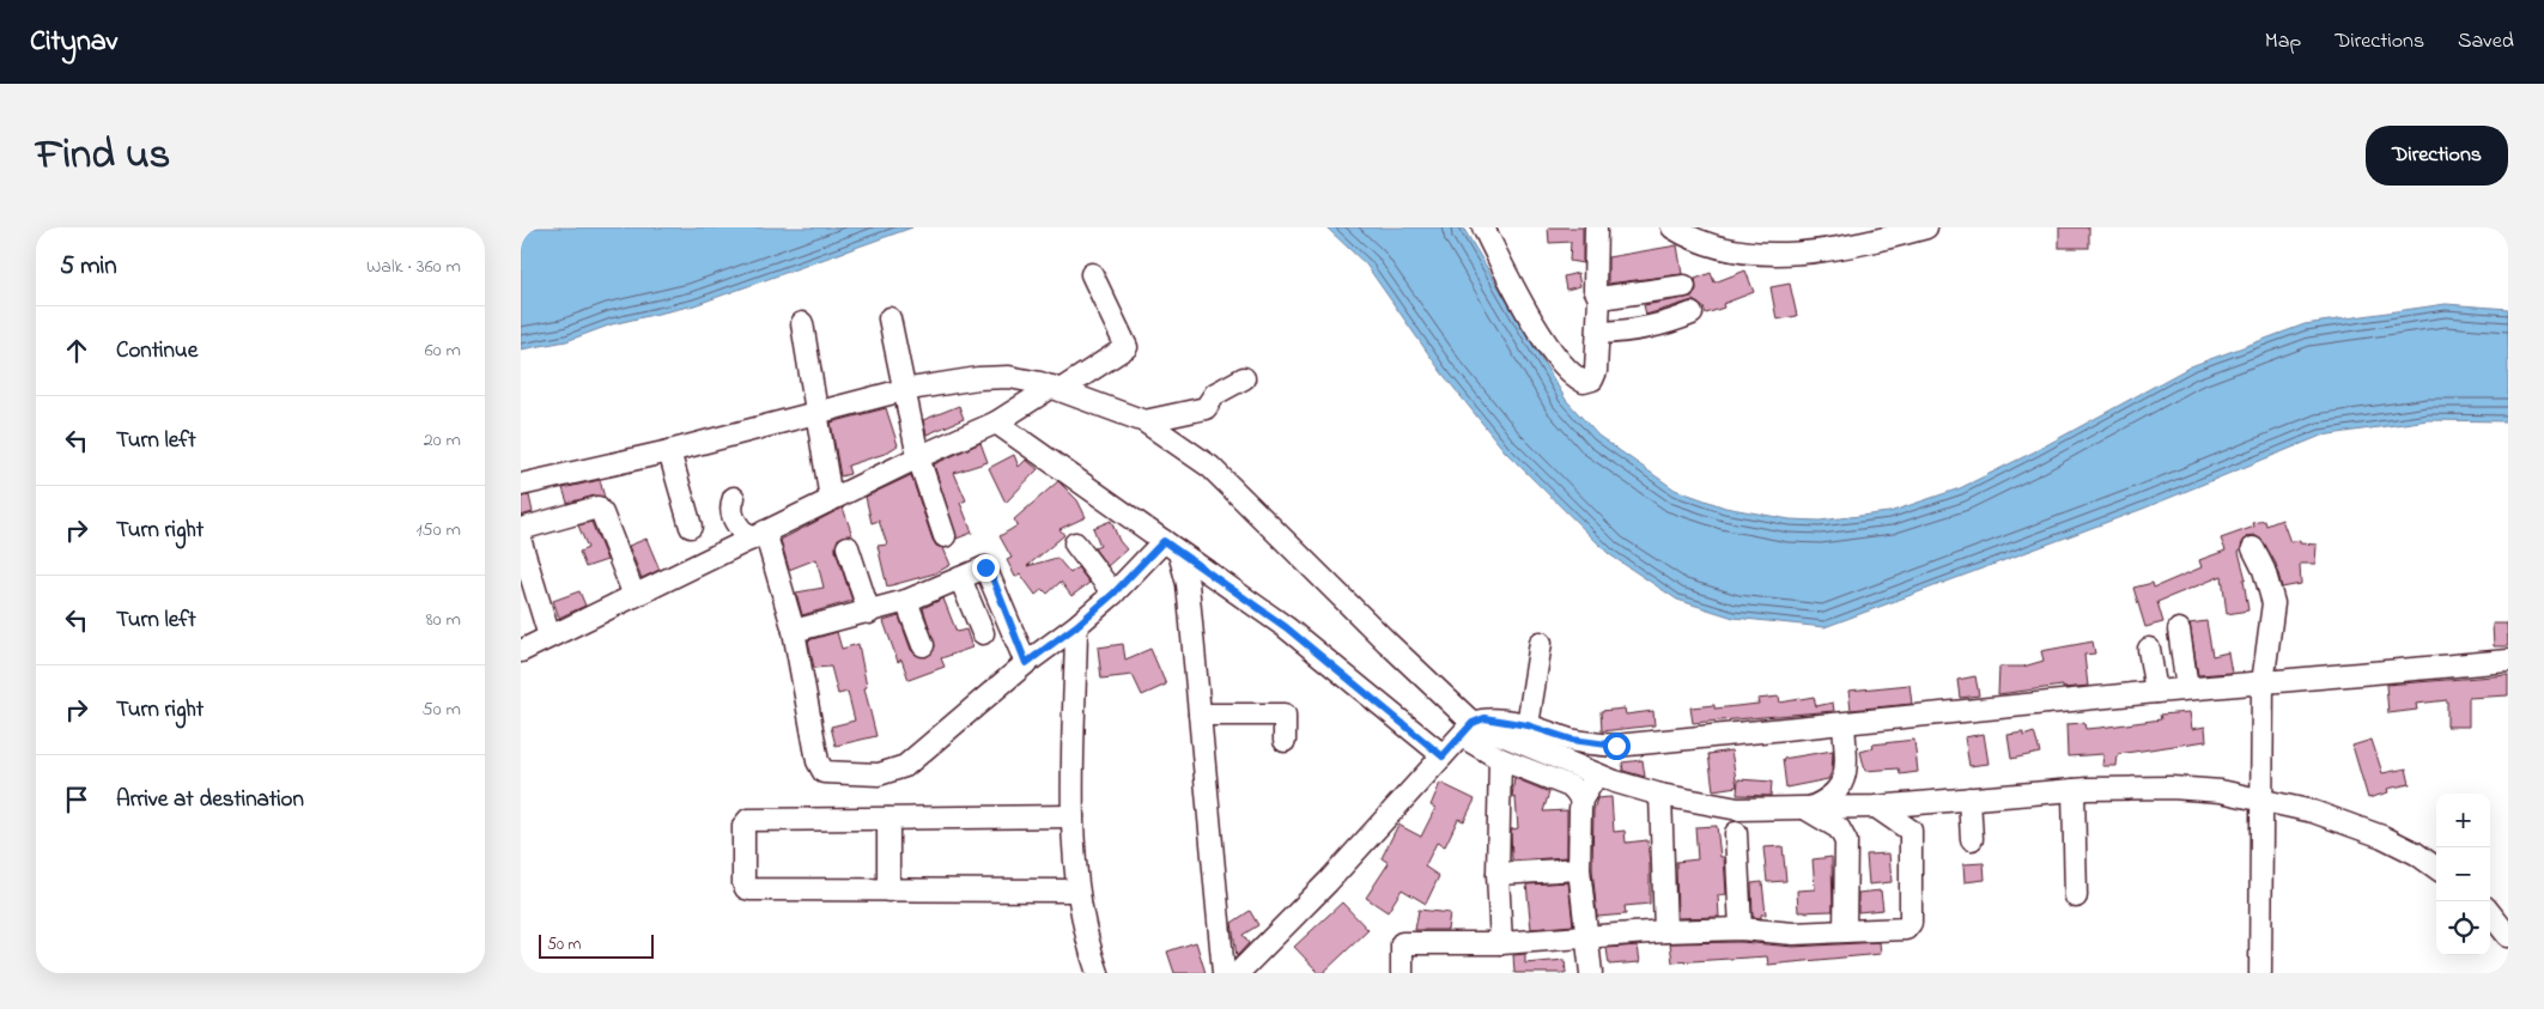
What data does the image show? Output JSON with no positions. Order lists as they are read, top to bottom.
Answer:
{
  "scale_bar": "50 m",
  "page": {
    "header": "Citynav",
    "nav": ["Map", "Directions", "Saved"],
    "title": "Find us",
    "buttons": "Directions",
    "heading": ["5 min", "Walk · 360 m"],
    "list": [
      ["Continue", "60 m"],
      ["Turn left", "20 m"],
      ["Turn right", "150 m"],
      ["Turn left", "80 m"],
      ["Turn right", "50 m"],
      "Arrive at destination"
    ],
    "map_buttons": ["+", "−"],
    "scale": "50 m"
  }
}
